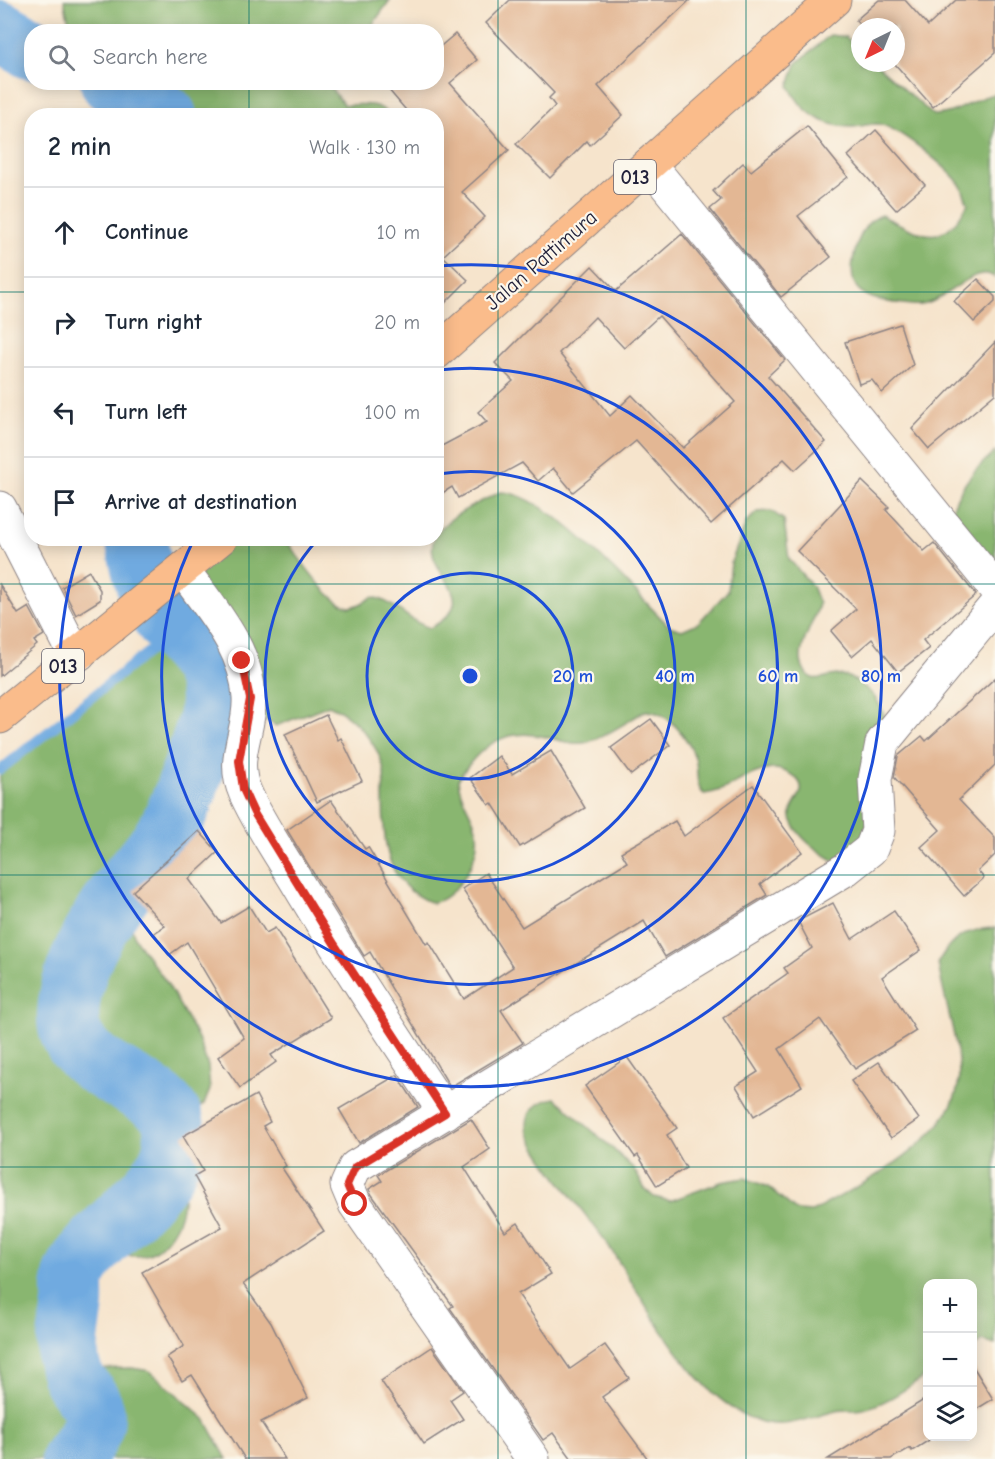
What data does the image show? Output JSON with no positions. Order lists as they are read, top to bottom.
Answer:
{
  "streets": {
    "main road": ["013", "Jalan Pattimura"]
  },
  "north": "bottom left",
  "page": {
    "search": "Search here",
    "heading": ["2 min", "Walk · 130 m"],
    "list": [
      ["Continue", "10 m"],
      ["Turn right", "20 m"],
      ["Turn left", "100 m"],
      "Arrive at destination"
    ],
    "map_buttons": ["+", "−"]
  },
  "rings": [
    "20 m",
    "40 m",
    "60 m",
    "80 m"
  ]
}
